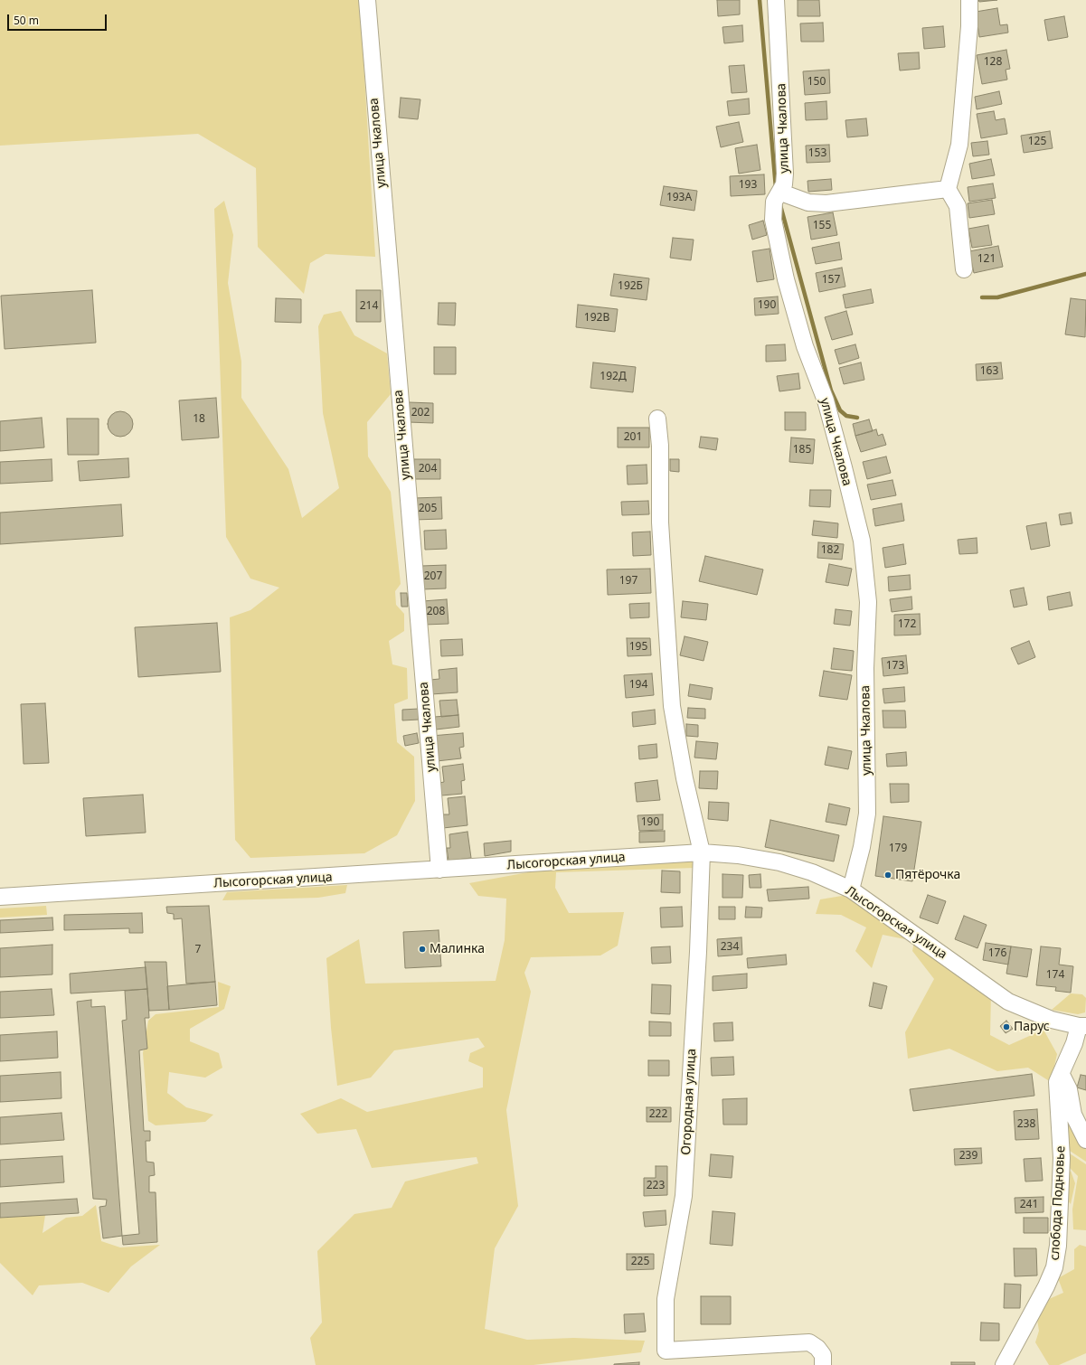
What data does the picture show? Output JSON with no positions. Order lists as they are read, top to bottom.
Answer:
{
  "streets": {
    "street": [
      "улица Чкалова",
      "Лысогорская улица",
      "Огородная улица",
      "слобода Подновье"
    ]
  },
  "crossings": [
    ["улица Чкалова", "Лысогорская улица"],
    ["Лысогорская улица", "Огородная улица"]
  ],
  "places": ["Пятёрочка", "Малинка", "Парус"],
  "house_numbers": [
    "128",
    "150",
    "125",
    "153",
    "193",
    "193А",
    "155",
    "121",
    "157",
    "192Б",
    "190",
    "214",
    "192В",
    "163",
    "192Д",
    "202",
    "18",
    "201",
    "185",
    "204",
    "205",
    "182",
    "207",
    "197",
    "208",
    "172",
    "195",
    "173",
    "194",
    "190",
    "179",
    "234",
    "7",
    "176",
    "174",
    "222",
    "238",
    "239",
    "223",
    "241",
    "225"
  ],
  "scale_bar": "50 m"
}
